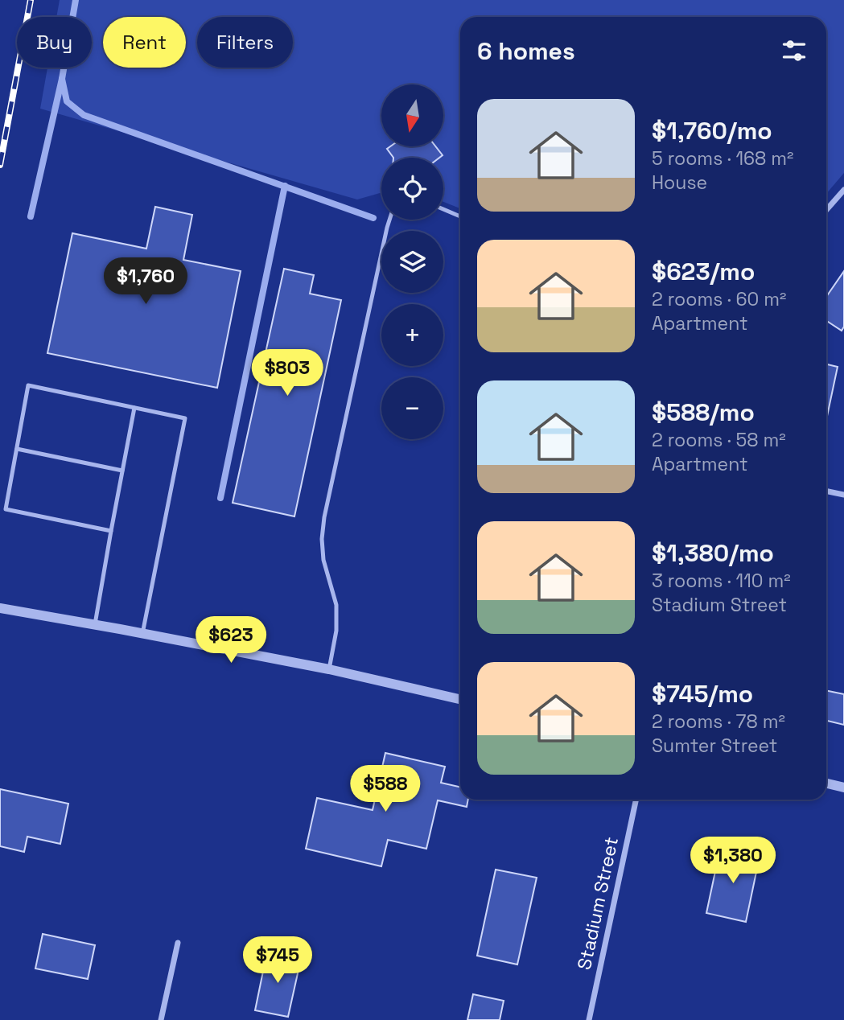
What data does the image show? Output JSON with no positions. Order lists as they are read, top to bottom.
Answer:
{
  "streets": {
    "street": ["Stadium Street"]
  },
  "north": "bottom",
  "page": {
    "chip": ["Buy", "Rent", "Filters"],
    "heading": "6 homes",
    "map_buttons": ["+", "−"],
    "list": [
      {
        "name": "$1,760/mo",
        "note": "5 rooms · 168 m² · House"
      },
      {
        "name": "$623/mo",
        "note": "2 rooms · 60 m² · Apartment"
      },
      {
        "name": "$588/mo",
        "note": "2 rooms · 58 m² · Apartment"
      },
      {
        "name": "$1,380/mo",
        "note": "3 rooms · 110 m² · Stadium Street"
      },
      {
        "name": "$745/mo",
        "note": "2 rooms · 78 m² · Sumter Street"
      }
    ],
    "price": [
      "$1,760",
      "$803",
      "$623",
      "$588",
      "$1,380",
      "$745"
    ]
  }
}
